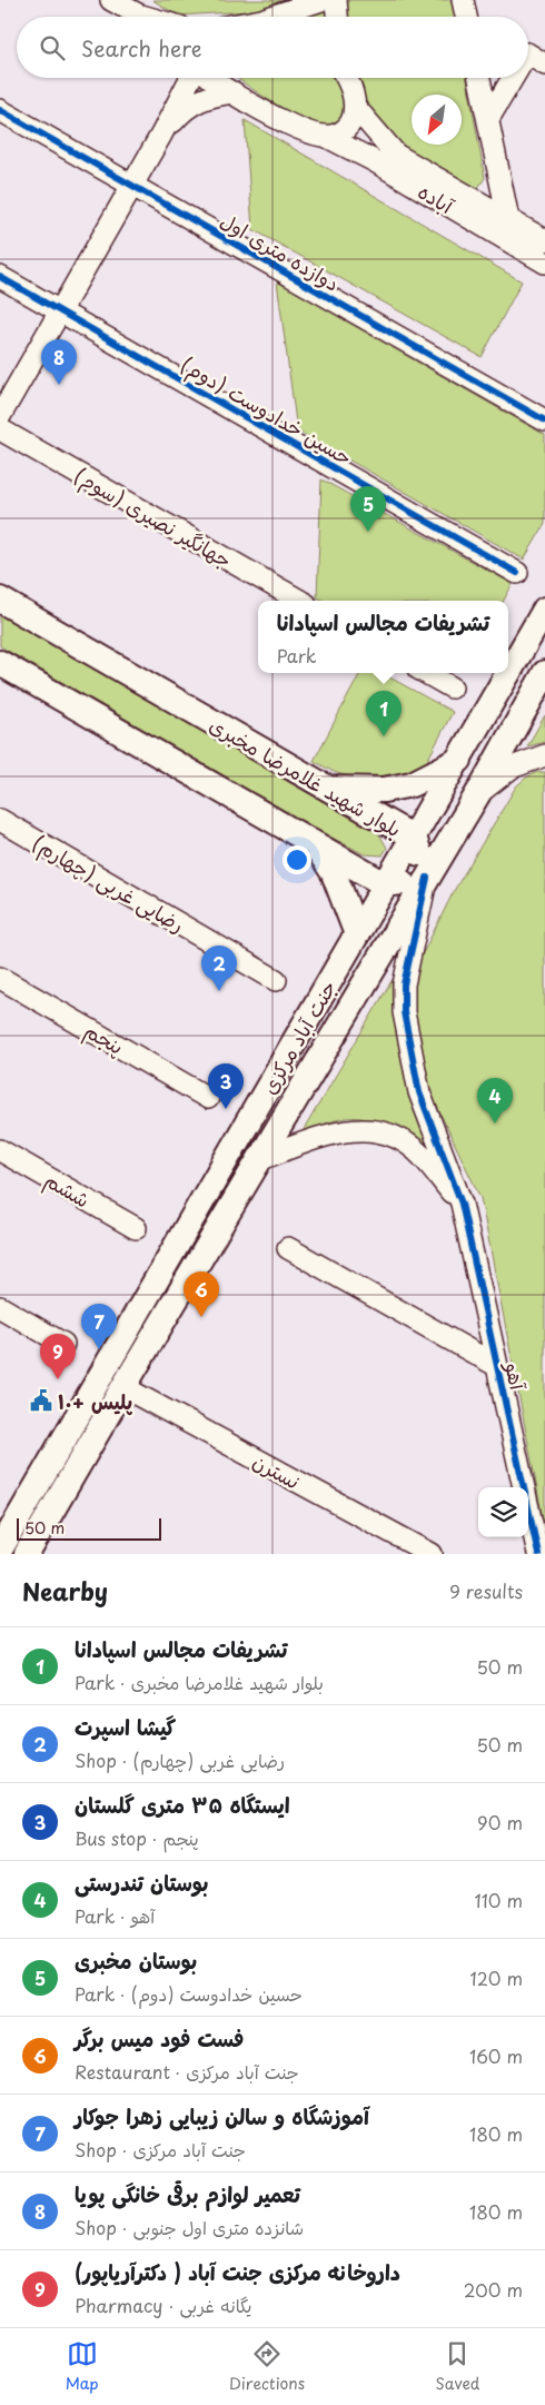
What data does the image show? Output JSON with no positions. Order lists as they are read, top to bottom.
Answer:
{
  "streets": {
    "main road": ["بلوار شهید غلامرضا مخبری", "جنت آباد مرکزی"],
    "street": [
      "آباده",
      "دوازده متری اول",
      "حسین خدادوست (دوم)",
      "جهانگیر نصیری (سوم)",
      "رضایی غربی (چهارم)",
      "پنجم",
      "ششم",
      "آهو",
      "نسترن"
    ]
  },
  "crossings": [
    ["بلوار شهید غلامرضا مخبری", "جنت آباد مرکزی"],
    ["بلوار شهید غلامرضا مخبری", "آهو"],
    ["جنت آباد مرکزی", "آهو"],
    ["جنت آباد مرکزی", "نسترن"]
  ],
  "places": {
    "public building": ["پلیس +۱۰"]
  },
  "scale_bar": "50 m",
  "north": "bottom left",
  "page": {
    "search": "Search here",
    "pins": [
      "8",
      "5",
      "1",
      "2",
      "3",
      "4",
      "6",
      "7",
      "9"
    ],
    "popup": ["تشریفات مجالس اسپادانا", "Park"],
    "scale": "50 m",
    "heading": ["Nearby", "9 results"],
    "list": [
      {
        "mark": "1",
        "name": "تشریفات مجالس اسپادانا",
        "note": "Park · بلوار شهید غلامرضا مخبری",
        "value": "50 m"
      },
      {
        "mark": "2",
        "name": "گیشا اسپرت",
        "note": "Shop · رضایی غربی (چهارم)",
        "value": "50 m"
      },
      {
        "mark": "3",
        "name": "ایستگاه ۳۵ متری گلستان",
        "note": "Bus stop · پنجم",
        "value": "90 m"
      },
      {
        "mark": "4",
        "name": "بوستان تندرستی",
        "note": "Park · آهو",
        "value": "110 m"
      },
      {
        "mark": "5",
        "name": "بوستان مخبری",
        "note": "Park · حسین خدادوست (دوم)",
        "value": "120 m"
      },
      {
        "mark": "6",
        "name": "فست فود میس برگر",
        "note": "Restaurant · جنت آباد مرکزی",
        "value": "160 m"
      },
      {
        "mark": "7",
        "name": "آموزشگاه و سالن زیبایی زهرا جوکار",
        "note": "Shop · جنت آباد مرکزی",
        "value": "180 m"
      },
      {
        "mark": "8",
        "name": "تعمیر لوازم برقی خانگی پویا",
        "note": "Shop · شانزده متری اول جنوبی",
        "value": "180 m"
      },
      {
        "mark": "9",
        "name": "داروخانه مرکزی جنت آباد ( دکترآریاپور)",
        "note": "Pharmacy · یگانه غربی",
        "value": "200 m"
      }
    ],
    "nav": ["Map", "Directions", "Saved"]
  }
}
